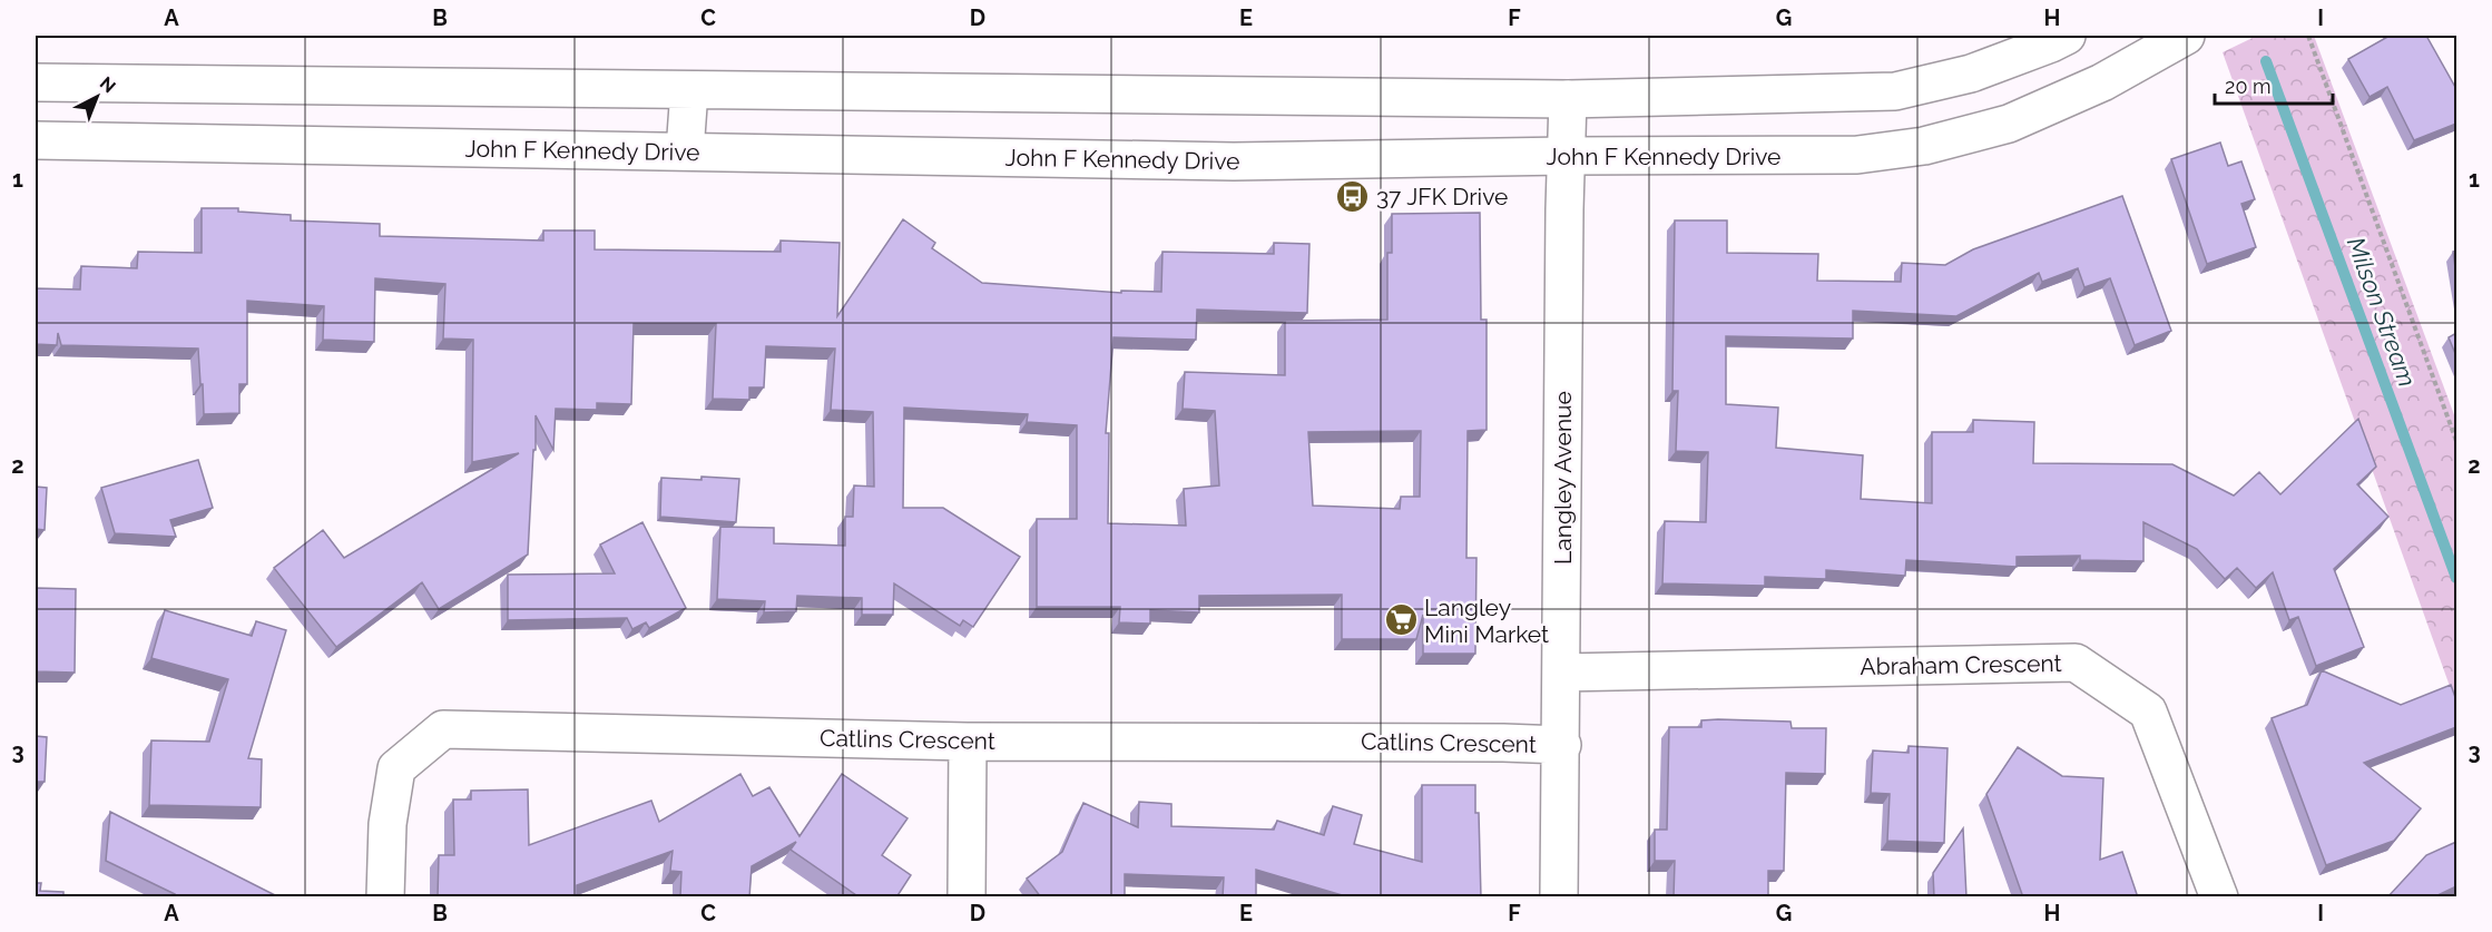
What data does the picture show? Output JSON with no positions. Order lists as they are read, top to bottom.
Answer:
{
  "streets": {
    "main road": [
      "John F Kennedy Drive",
      "Langley Avenue",
      "Abraham Crescent",
      "Catlins Crescent"
    ]
  },
  "crossings": [
    ["John F Kennedy Drive", "Langley Avenue"],
    ["Langley Avenue", "Abraham Crescent"],
    ["Langley Avenue", "Catlins Crescent"]
  ],
  "water": ["Milson Stream"],
  "places": {
    "bus stop": ["37 JFK Drive"],
    "supermarket": ["Langley Mini Market"]
  },
  "scale_bar": "20 m",
  "north": "top right",
  "grid": {
    "columns": [
      "A",
      "B",
      "C",
      "D",
      "E",
      "F",
      "G",
      "H",
      "I"
    ],
    "rows": ["1", "2", "3"]
  }
}
